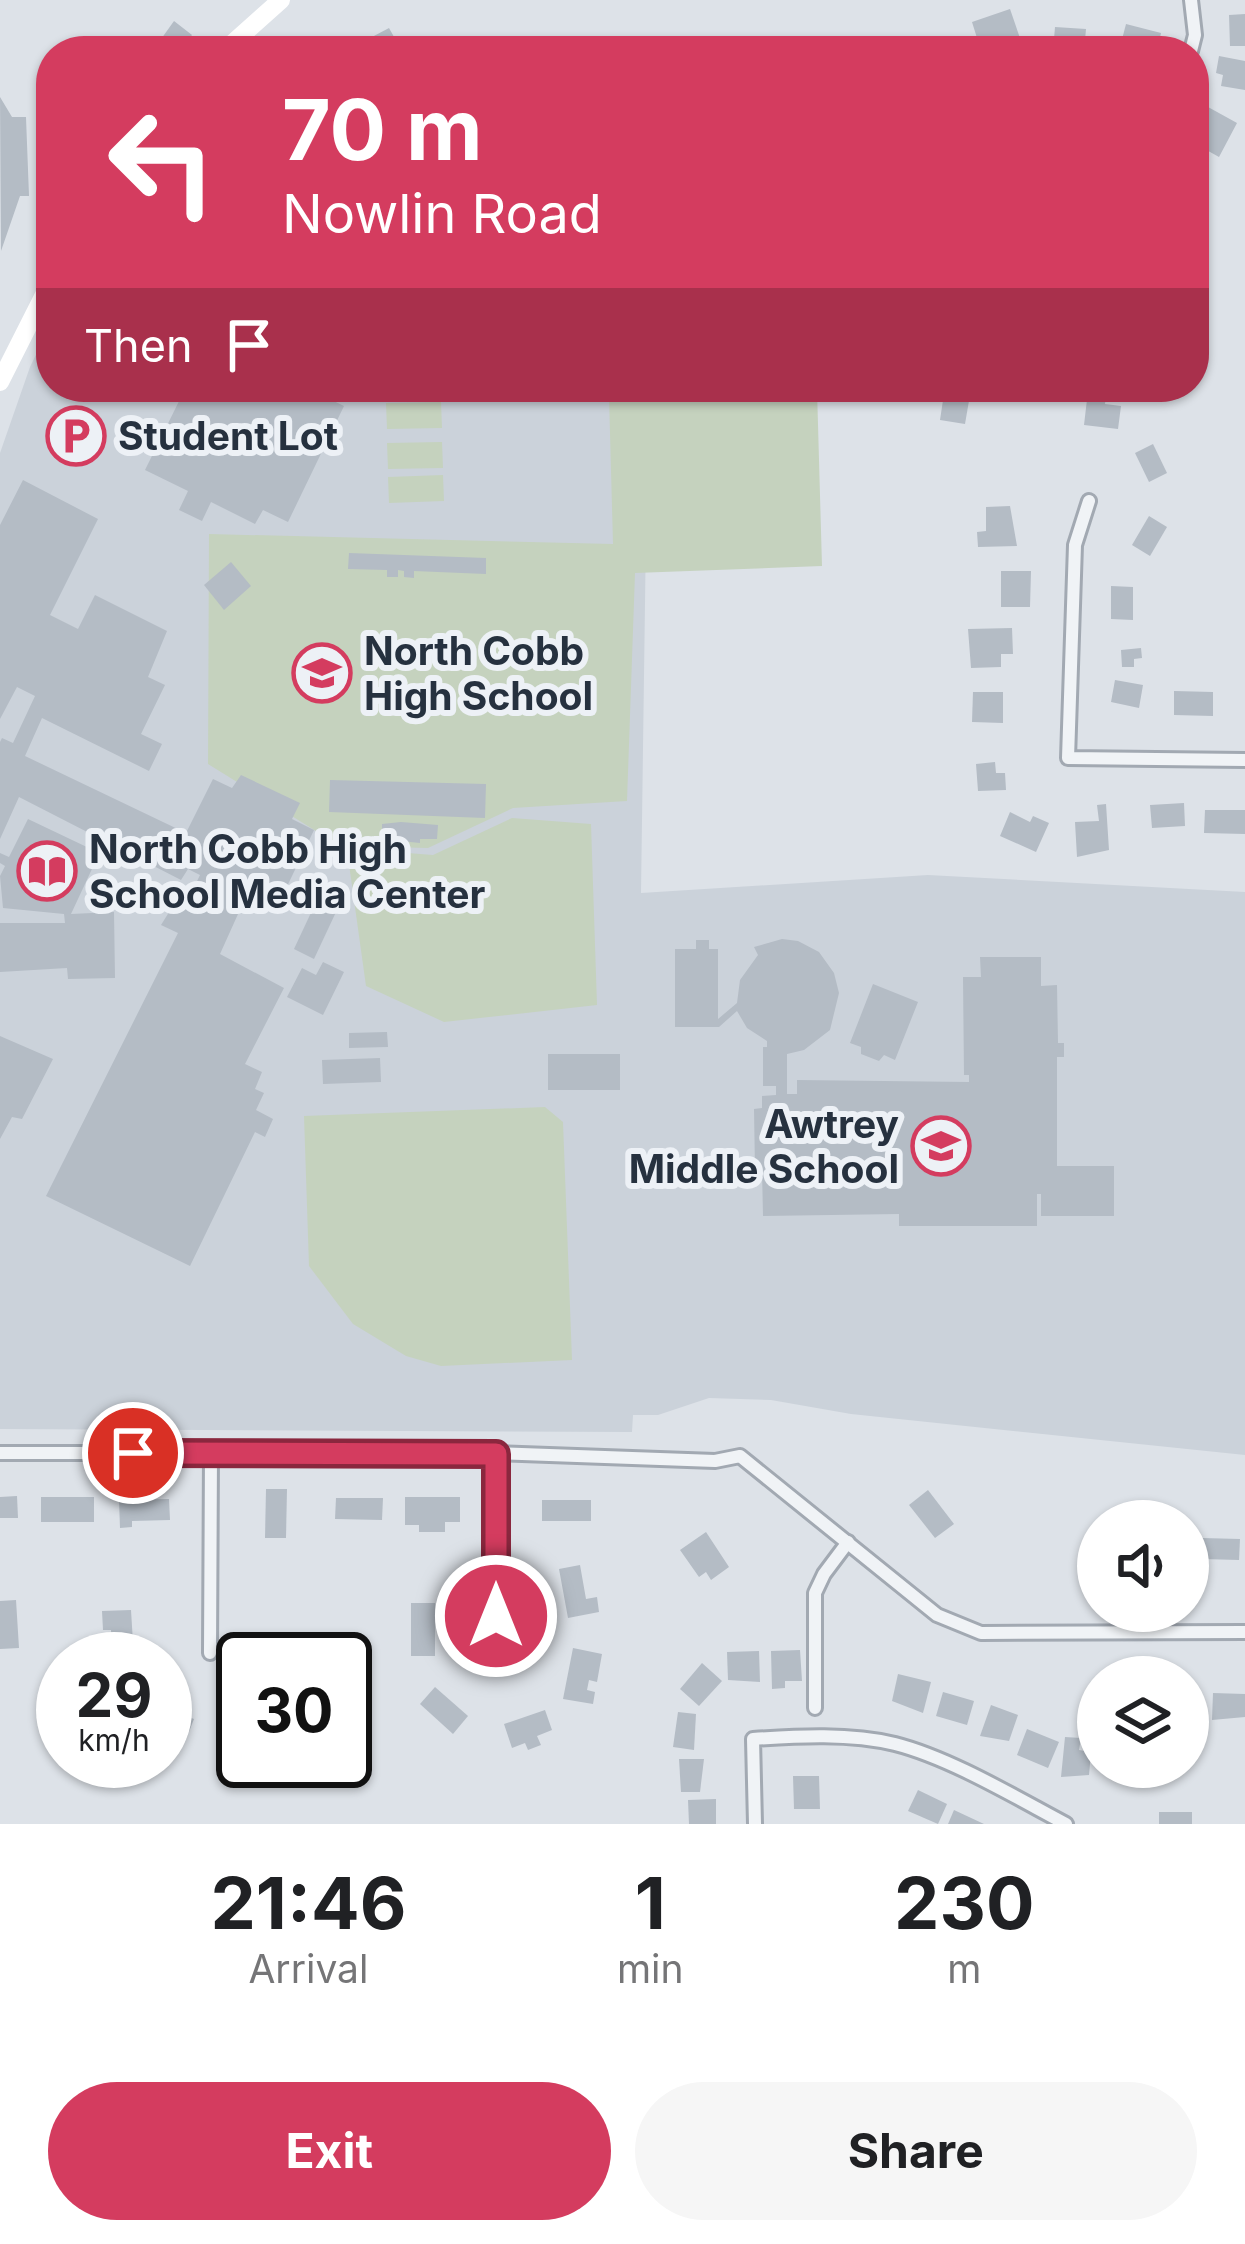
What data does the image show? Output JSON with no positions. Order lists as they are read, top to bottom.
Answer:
{
  "places": {
    "parking": ["Student Lot"],
    "school or university": ["North Cobb High School", "Awtrey Middle School"],
    "library": ["North Cobb High School Media Center"]
  },
  "page": {
    "turn": ["70 m", "Nowlin Road"],
    "then": "Then",
    "speed": "29 km/h",
    "limit": "30",
    "eta": [
      "21:46",
      "Arrival",
      "1",
      "min",
      "230",
      "m"
    ],
    "buttons": ["Exit", "Share"]
  }
}
